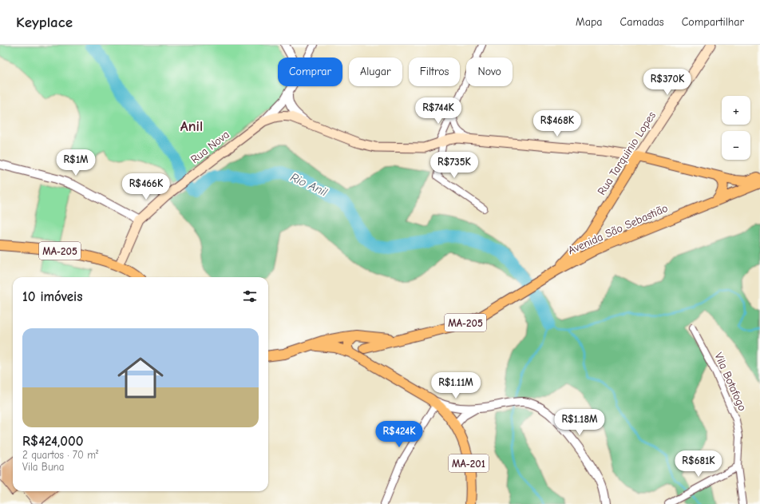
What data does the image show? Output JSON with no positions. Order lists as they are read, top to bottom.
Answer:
{
  "streets": {
    "main road": [
      "Rua Nova",
      "Rua Tarquinio Lopes",
      "Avenida São Sebastião",
      "MA-205",
      "MA-201"
    ],
    "street": ["Vila Botafogo"]
  },
  "crossings": [
    ["Rua Nova", "MA-205"],
    ["Rua Tarquinio Lopes", "Avenida São Sebastião"],
    ["Avenida São Sebastião", "MA-205"],
    ["Avenida São Sebastião", "MA-201"],
    ["MA-205", "MA-201"]
  ],
  "districts": ["Anil"],
  "water": ["Rio Anil"],
  "page": {
    "header": "Keyplace",
    "nav": ["Mapa", "Camadas", "Compartilhar"],
    "chip": [
      "Comprar",
      "Alugar",
      "Filtros",
      "Novo"
    ],
    "price": [
      "R$370K",
      "R$744K",
      "R$468K",
      "R$1M",
      "R$735K",
      "R$466K",
      "R$1.11M",
      "R$1.18M",
      "R$424K",
      "R$681K"
    ],
    "map_buttons": ["+", "−"],
    "heading": "10 imóveis",
    "list": [
      {
        "name": "R$424,000",
        "note": "2 quartos · 70 m² · Vila Buna"
      }
    ]
  }
}
